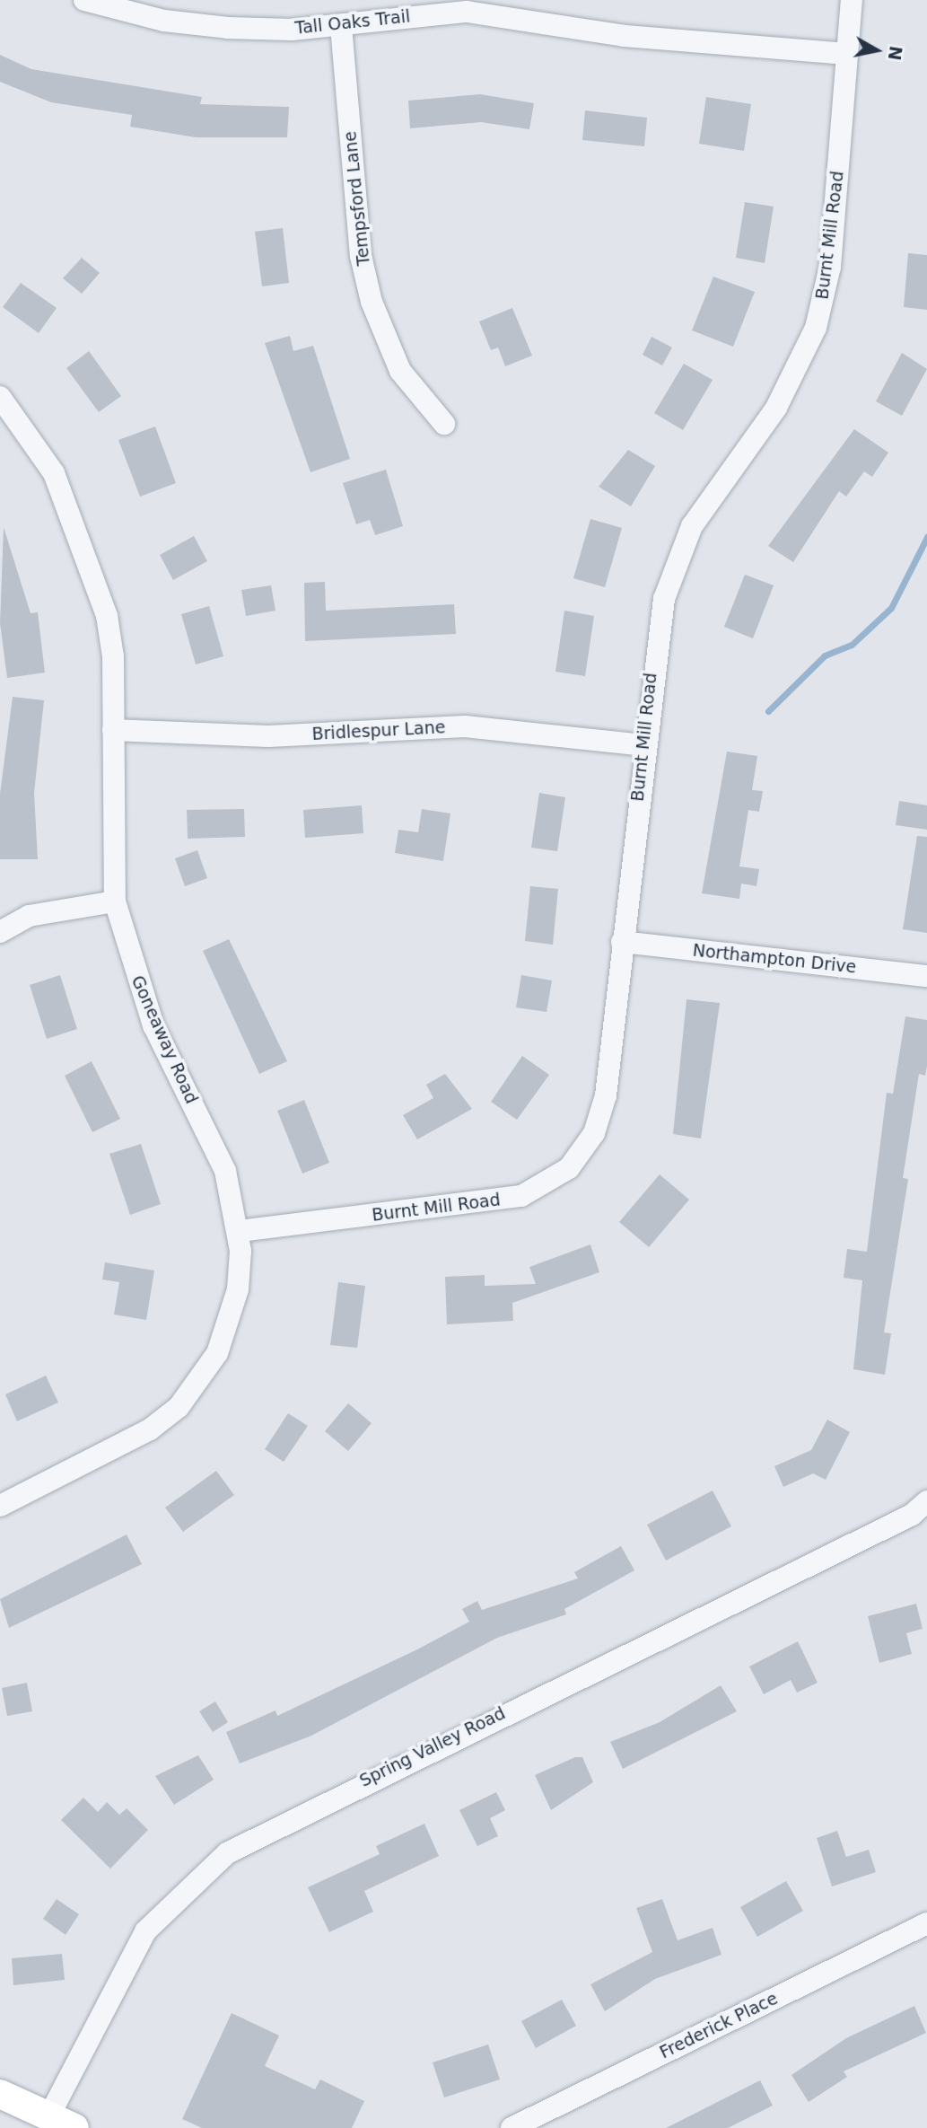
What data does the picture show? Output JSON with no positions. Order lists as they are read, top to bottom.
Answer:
{
  "streets": {
    "street": [
      "Tall Oaks Trail",
      "Tempsford Lane",
      "Burnt Mill Road",
      "Bridlespur Lane",
      "Northampton Drive",
      "Goneaway Road",
      "Spring Valley Road",
      "Frederick Place"
    ]
  },
  "crossings": [
    ["Tall Oaks Trail", "Tempsford Lane"],
    ["Tall Oaks Trail", "Burnt Mill Road"],
    ["Burnt Mill Road", "Bridlespur Lane"],
    ["Burnt Mill Road", "Northampton Drive"],
    ["Burnt Mill Road", "Goneaway Road"],
    ["Bridlespur Lane", "Goneaway Road"]
  ],
  "north": "right"
}
